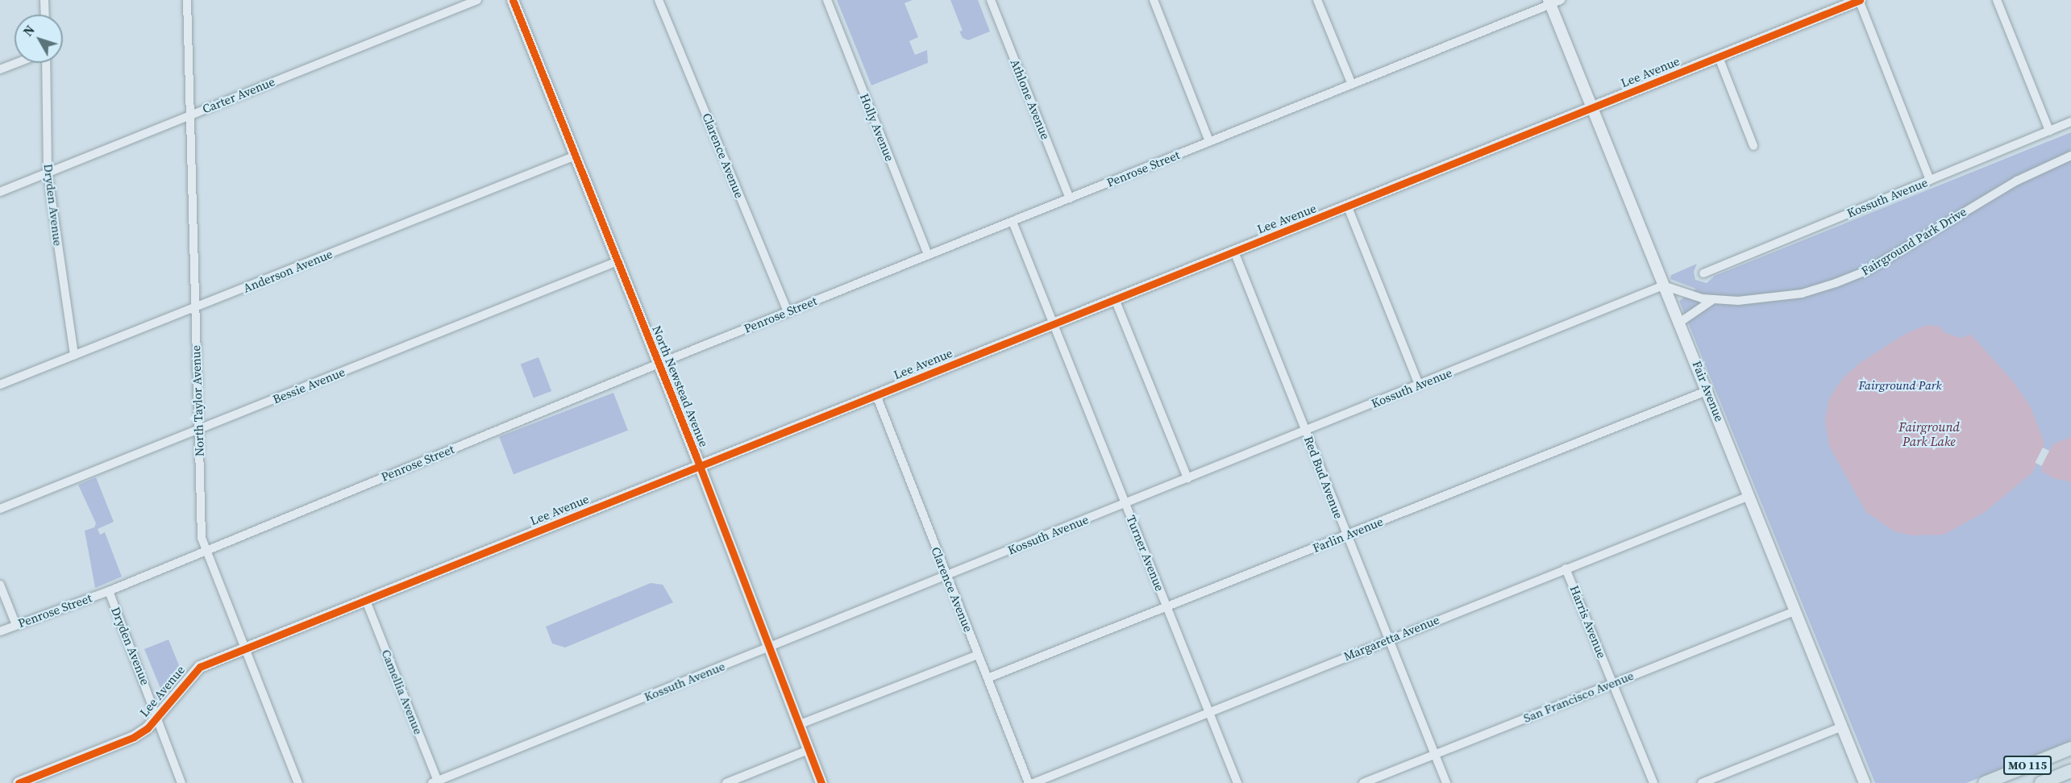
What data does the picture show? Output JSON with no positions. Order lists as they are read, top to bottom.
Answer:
{
  "streets": {
    "main road": ["MO 115"],
    "street": [
      "Lee Avenue",
      "Carter Avenue",
      "Athlone Avenue",
      "Holly Avenue",
      "Clarence Avenue",
      "Penrose Street",
      "Kossuth Avenue",
      "Dryden Avenue",
      "Fairground Park Drive",
      "Anderson Avenue",
      "Bessie Avenue",
      "North Newstead Avenue",
      "Fair Avenue",
      "North Taylor Avenue",
      "Red Bud Avenue",
      "Farlin Avenue",
      "Turner Avenue",
      "Harris Avenue",
      "Margaretta Avenue",
      "Camellia Avenue",
      "San Francisco Avenue"
    ]
  },
  "crossings": [
    ["Lee Avenue", "Clarence Avenue"],
    ["Lee Avenue", "Dryden Avenue"],
    ["Lee Avenue", "North Newstead Avenue"],
    ["Lee Avenue", "Fair Avenue"],
    ["Lee Avenue", "North Taylor Avenue"],
    ["Lee Avenue", "Red Bud Avenue"],
    ["Lee Avenue", "Turner Avenue"],
    ["Lee Avenue", "Camellia Avenue"],
    ["Carter Avenue", "Dryden Avenue"],
    ["Carter Avenue", "North Taylor Avenue"],
    ["Athlone Avenue", "Penrose Street"],
    ["Holly Avenue", "Penrose Street"],
    ["Clarence Avenue", "Penrose Street"],
    ["Clarence Avenue", "Kossuth Avenue"],
    ["Clarence Avenue", "Farlin Avenue"],
    ["Penrose Street", "Dryden Avenue"],
    ["Penrose Street", "North Newstead Avenue"],
    ["Penrose Street", "Fair Avenue"],
    ["Penrose Street", "North Taylor Avenue"],
    ["Kossuth Avenue", "Fairground Park Drive"],
    ["Kossuth Avenue", "North Newstead Avenue"],
    ["Kossuth Avenue", "Fair Avenue"],
    ["Kossuth Avenue", "Red Bud Avenue"],
    ["Kossuth Avenue", "Turner Avenue"],
    ["Kossuth Avenue", "Camellia Avenue"],
    ["Dryden Avenue", "Anderson Avenue"],
    ["Fairground Park Drive", "Fair Avenue"],
    ["Anderson Avenue", "North Newstead Avenue"],
    ["Anderson Avenue", "North Taylor Avenue"],
    ["Bessie Avenue", "North Newstead Avenue"],
    ["Bessie Avenue", "North Taylor Avenue"],
    ["Fair Avenue", "Farlin Avenue"],
    ["Fair Avenue", "Margaretta Avenue"],
    ["Fair Avenue", "San Francisco Avenue"],
    ["Red Bud Avenue", "Farlin Avenue"],
    ["Red Bud Avenue", "Margaretta Avenue"],
    ["Red Bud Avenue", "San Francisco Avenue"],
    ["Farlin Avenue", "Turner Avenue"],
    ["Turner Avenue", "Margaretta Avenue"],
    ["Harris Avenue", "Margaretta Avenue"],
    ["Harris Avenue", "San Francisco Avenue"]
  ],
  "water": ["Fairground Park Lake"],
  "parks": ["Fairground Park"],
  "north": "top left"
}
